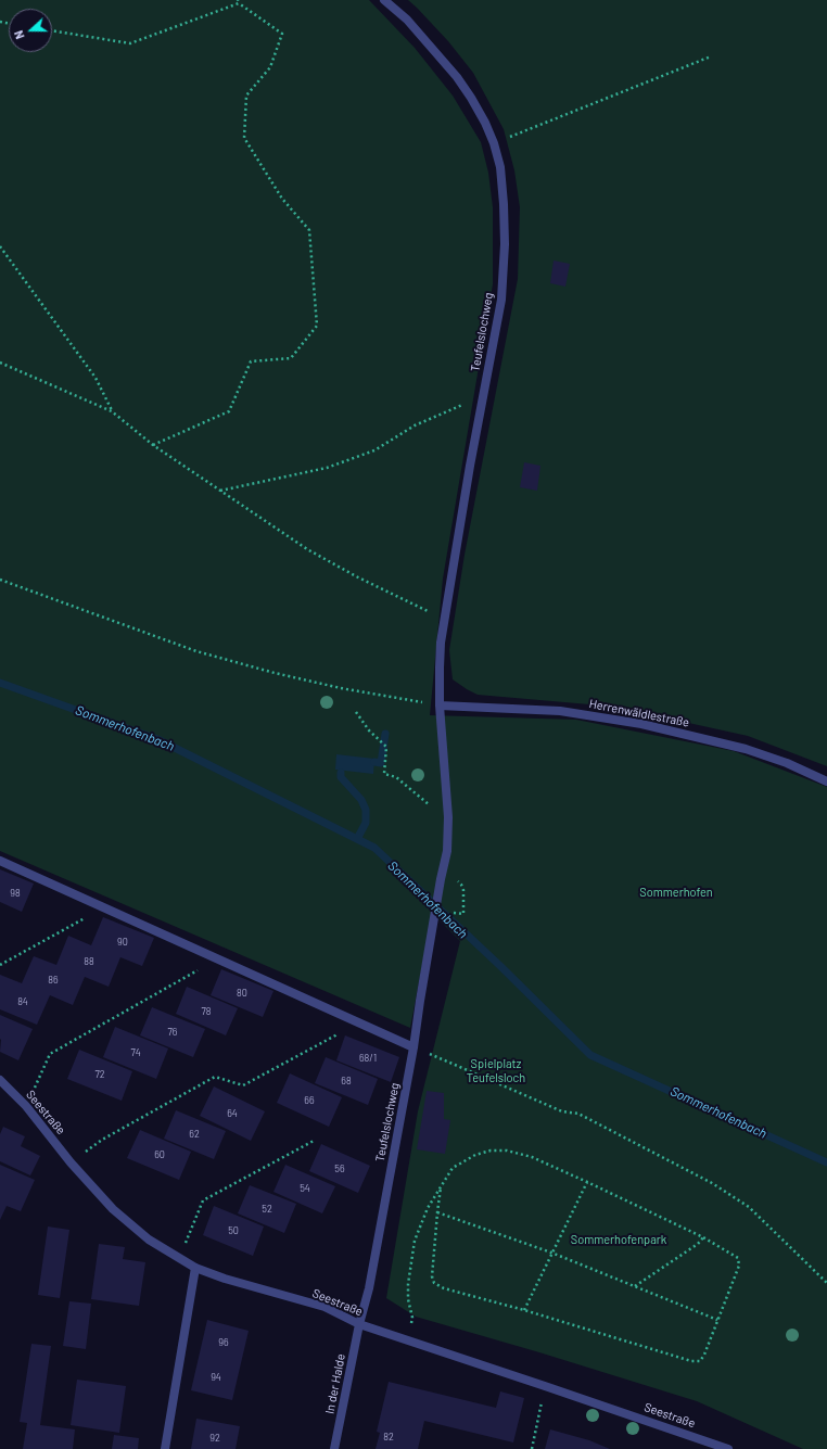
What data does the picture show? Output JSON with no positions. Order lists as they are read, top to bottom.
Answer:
{
  "streets": {
    "street": [
      "Teufelslochweg",
      "Herrenwäldlestraße",
      "Seestraße",
      "In der Halde"
    ]
  },
  "crossings": [
    ["Teufelslochweg", "Herrenwäldlestraße"],
    ["Teufelslochweg", "Seestraße"],
    ["Teufelslochweg", "In der Halde"],
    ["Seestraße", "In der Halde"]
  ],
  "water": ["Sommerhofenbach"],
  "parks": ["Sommerhofen", "Spielplatz Teufelsloch", "Sommerhofenpark"],
  "house_numbers": [
    "98",
    "90",
    "88",
    "86",
    "80",
    "84",
    "78",
    "76",
    "74",
    "68/1",
    "72",
    "68",
    "66",
    "64",
    "62",
    "60",
    "56",
    "54",
    "52",
    "50",
    "96",
    "94",
    "82",
    "92"
  ],
  "north": "left"
}
